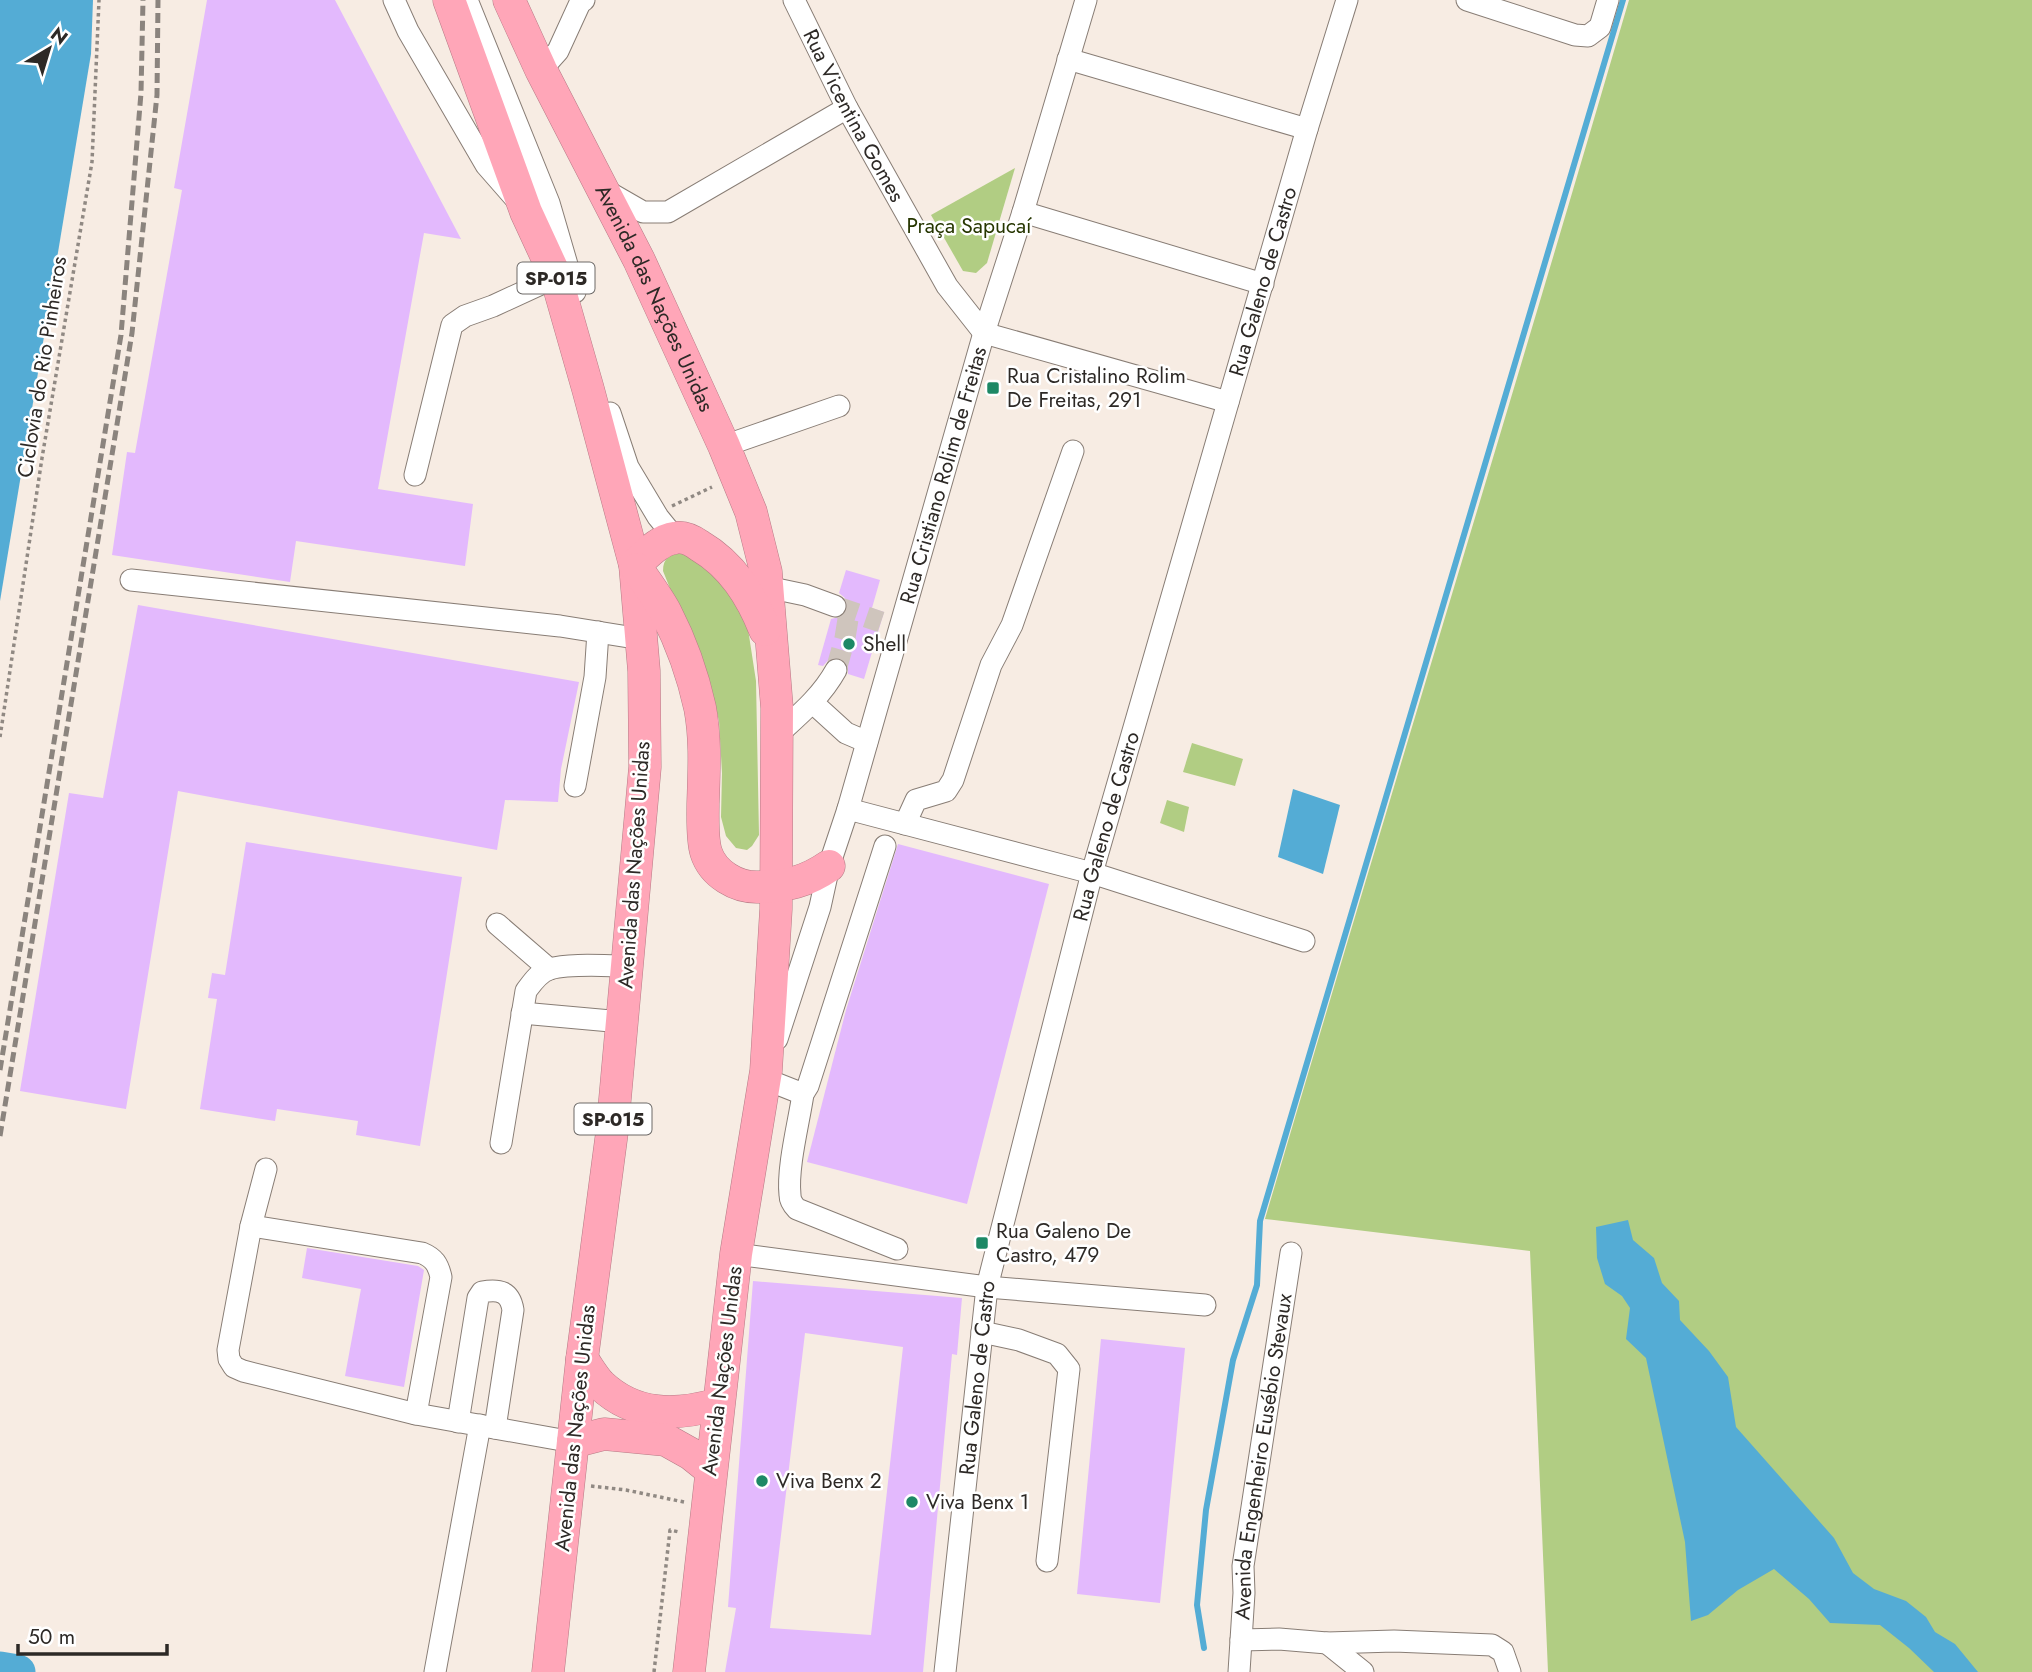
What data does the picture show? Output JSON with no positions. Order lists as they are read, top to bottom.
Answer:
{
  "streets": {
    "highway": ["SP-015", "Avenida das Nações Unidas", "Avenida Nações Unidas"],
    "street": [
      "Rua Vicentina Gomes",
      "Rua Galeno de Castro",
      "Rua Cristiano Rolim de Freitas",
      "Avenida Engenheiro Eusébio Stevaux"
    ],
    "path": ["Ciclovia do Rio Pinheiros"]
  },
  "crossings": [
    ["Rua Vicentina Gomes", "Rua Cristiano Rolim de Freitas"],
    ["Avenida das Nações Unidas", "Rua Cristiano Rolim de Freitas"],
    ["Avenida das Nações Unidas", "Avenida Nações Unidas"],
    ["Rua Cristiano Rolim de Freitas", "Avenida Nações Unidas"]
  ],
  "parks": ["Praça Sapucaí"],
  "places": {
    "transit": ["Rua Cristalino Rolim De Freitas, 291", "Rua Galeno De Castro, 479"],
    "other": ["Shell", "Viva Benx 2", "Viva Benx 1"]
  },
  "scale_bar": "50 m",
  "north": "top right"
}
